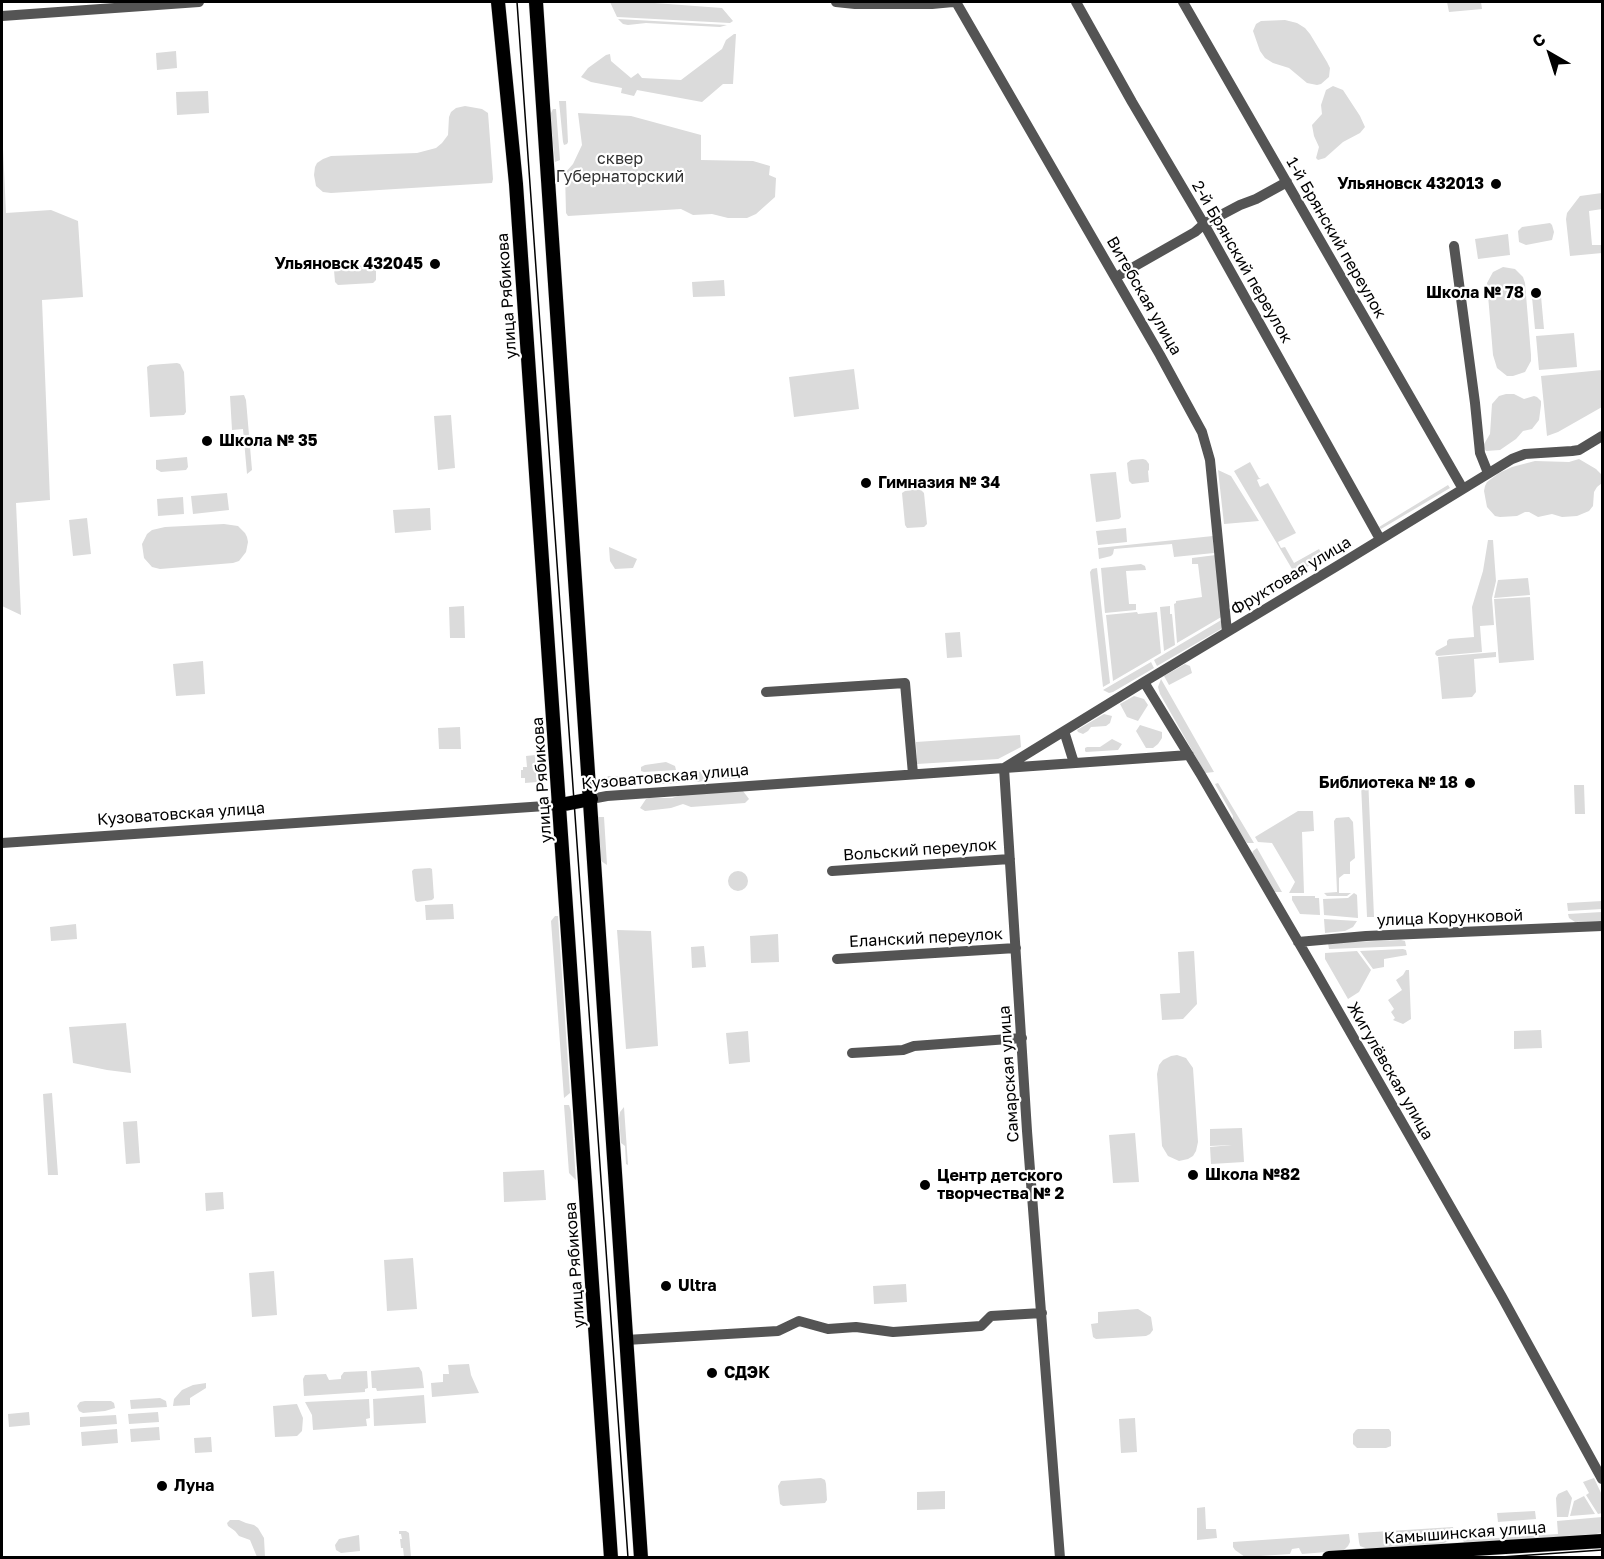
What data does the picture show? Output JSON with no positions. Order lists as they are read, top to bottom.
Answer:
{
  "streets": {
    "main road": ["улица Рябикова", "Кузоватовская улица", "Камышинская улица"],
    "street": [
      "1-й Брянский переулок",
      "2-й Брянский переулок",
      "Витебская улица",
      "Фруктовая улица",
      "Вольский переулок",
      "улица Корунковой",
      "Еланский переулок",
      "Жигулёвская улица",
      "Самарская улица"
    ]
  },
  "crossings": [
    ["1-й Брянский переулок", "Фруктовая улица"],
    ["2-й Брянский переулок", "Фруктовая улица"],
    ["улица Рябикова", "Кузоватовская улица"],
    ["Витебская улица", "Фруктовая улица"],
    ["Фруктовая улица", "Кузоватовская улица"],
    ["Фруктовая улица", "Жигулёвская улица"],
    ["Фруктовая улица", "Самарская улица"],
    ["Кузоватовская улица", "Жигулёвская улица"],
    ["Кузоватовская улица", "Самарская улица"],
    ["Вольский переулок", "Самарская улица"],
    ["улица Корунковой", "Жигулёвская улица"],
    ["Еланский переулок", "Самарская улица"]
  ],
  "parks": ["сквер Губернаторский"],
  "places": [
    "Ульяновск 432013",
    "Ульяновск 432045",
    "Школа № 78",
    "Школа № 35",
    "Гимназия № 34",
    "Библиотека № 18",
    "Школа №82",
    "Центр детского творчества № 2",
    "Ultra",
    "СДЭК",
    "Луна"
  ],
  "north": "top left"
}
